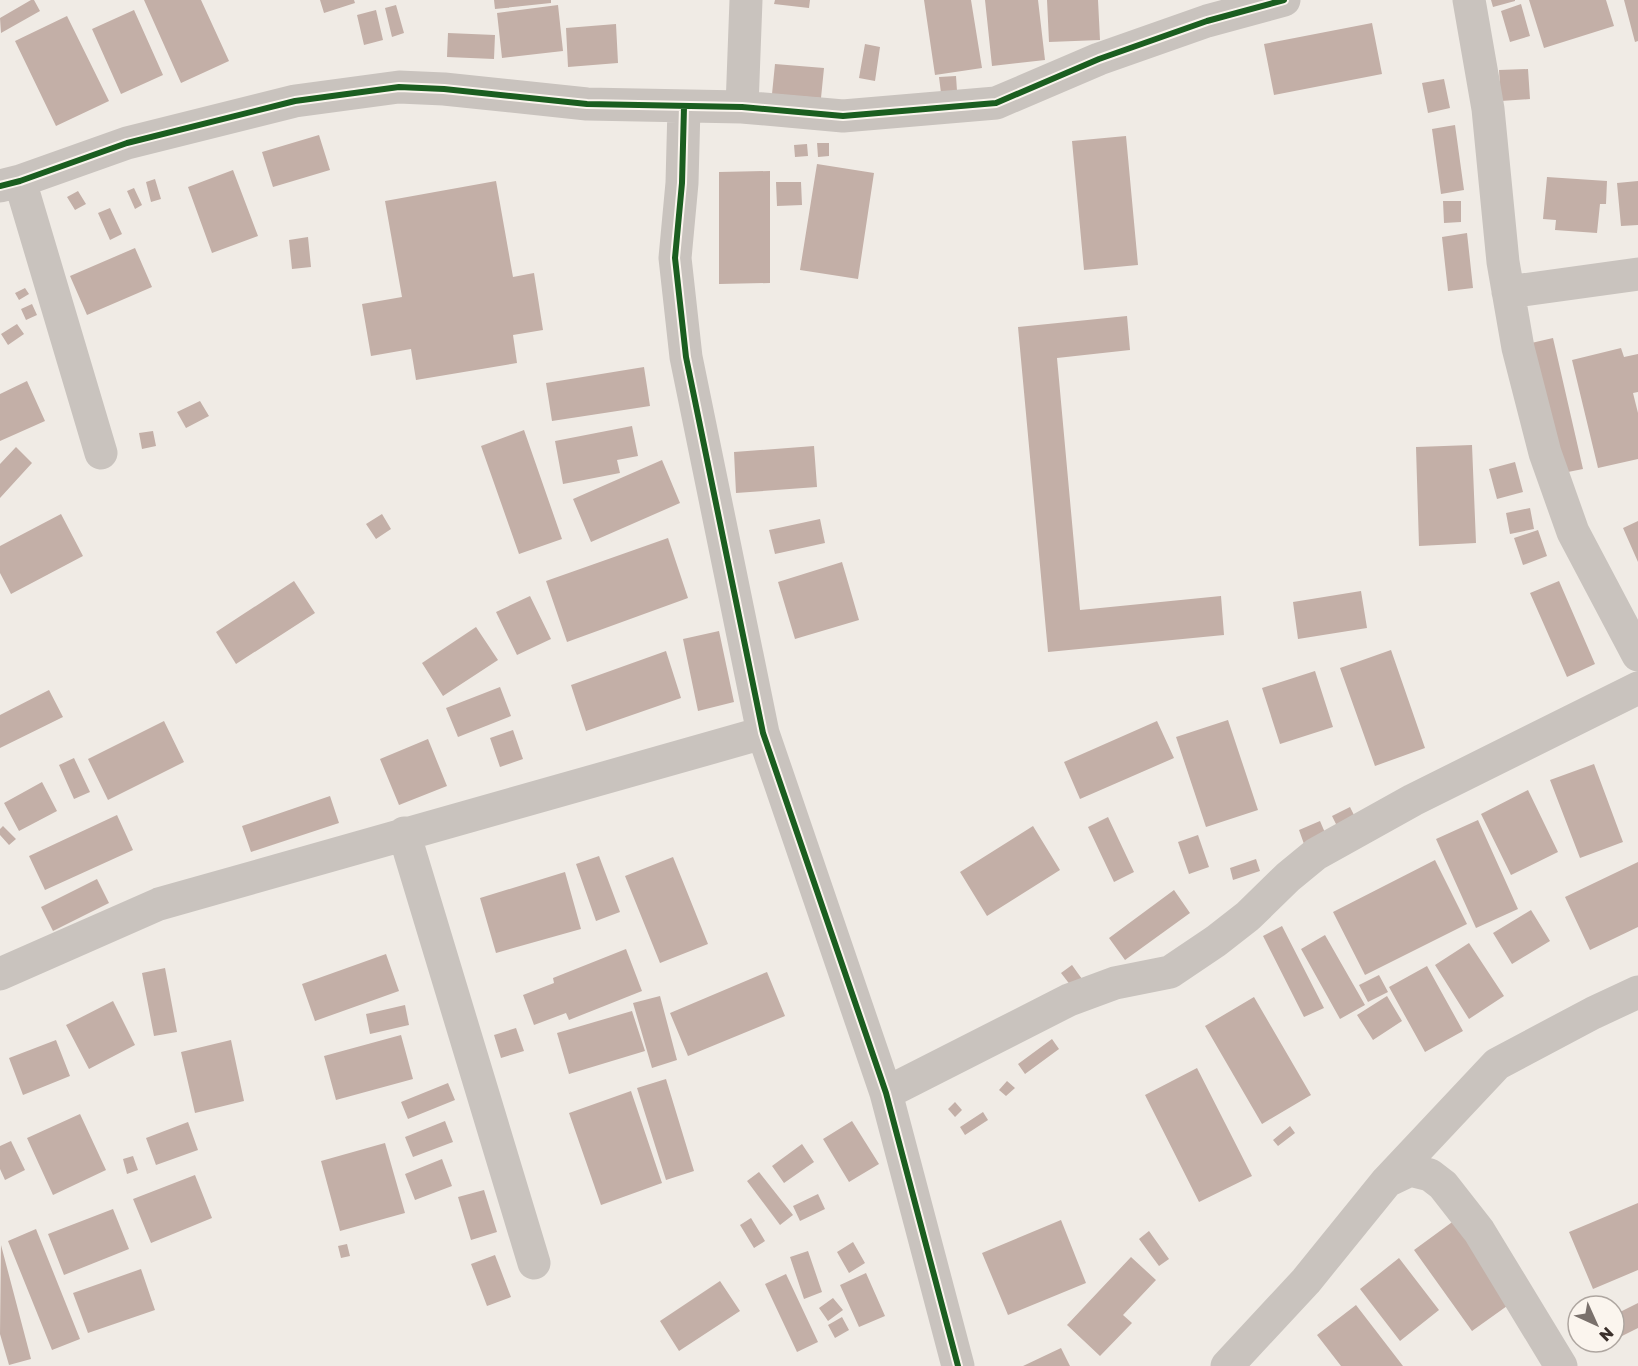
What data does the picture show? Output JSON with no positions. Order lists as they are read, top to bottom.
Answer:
{
  "north": "bottom right"
}
